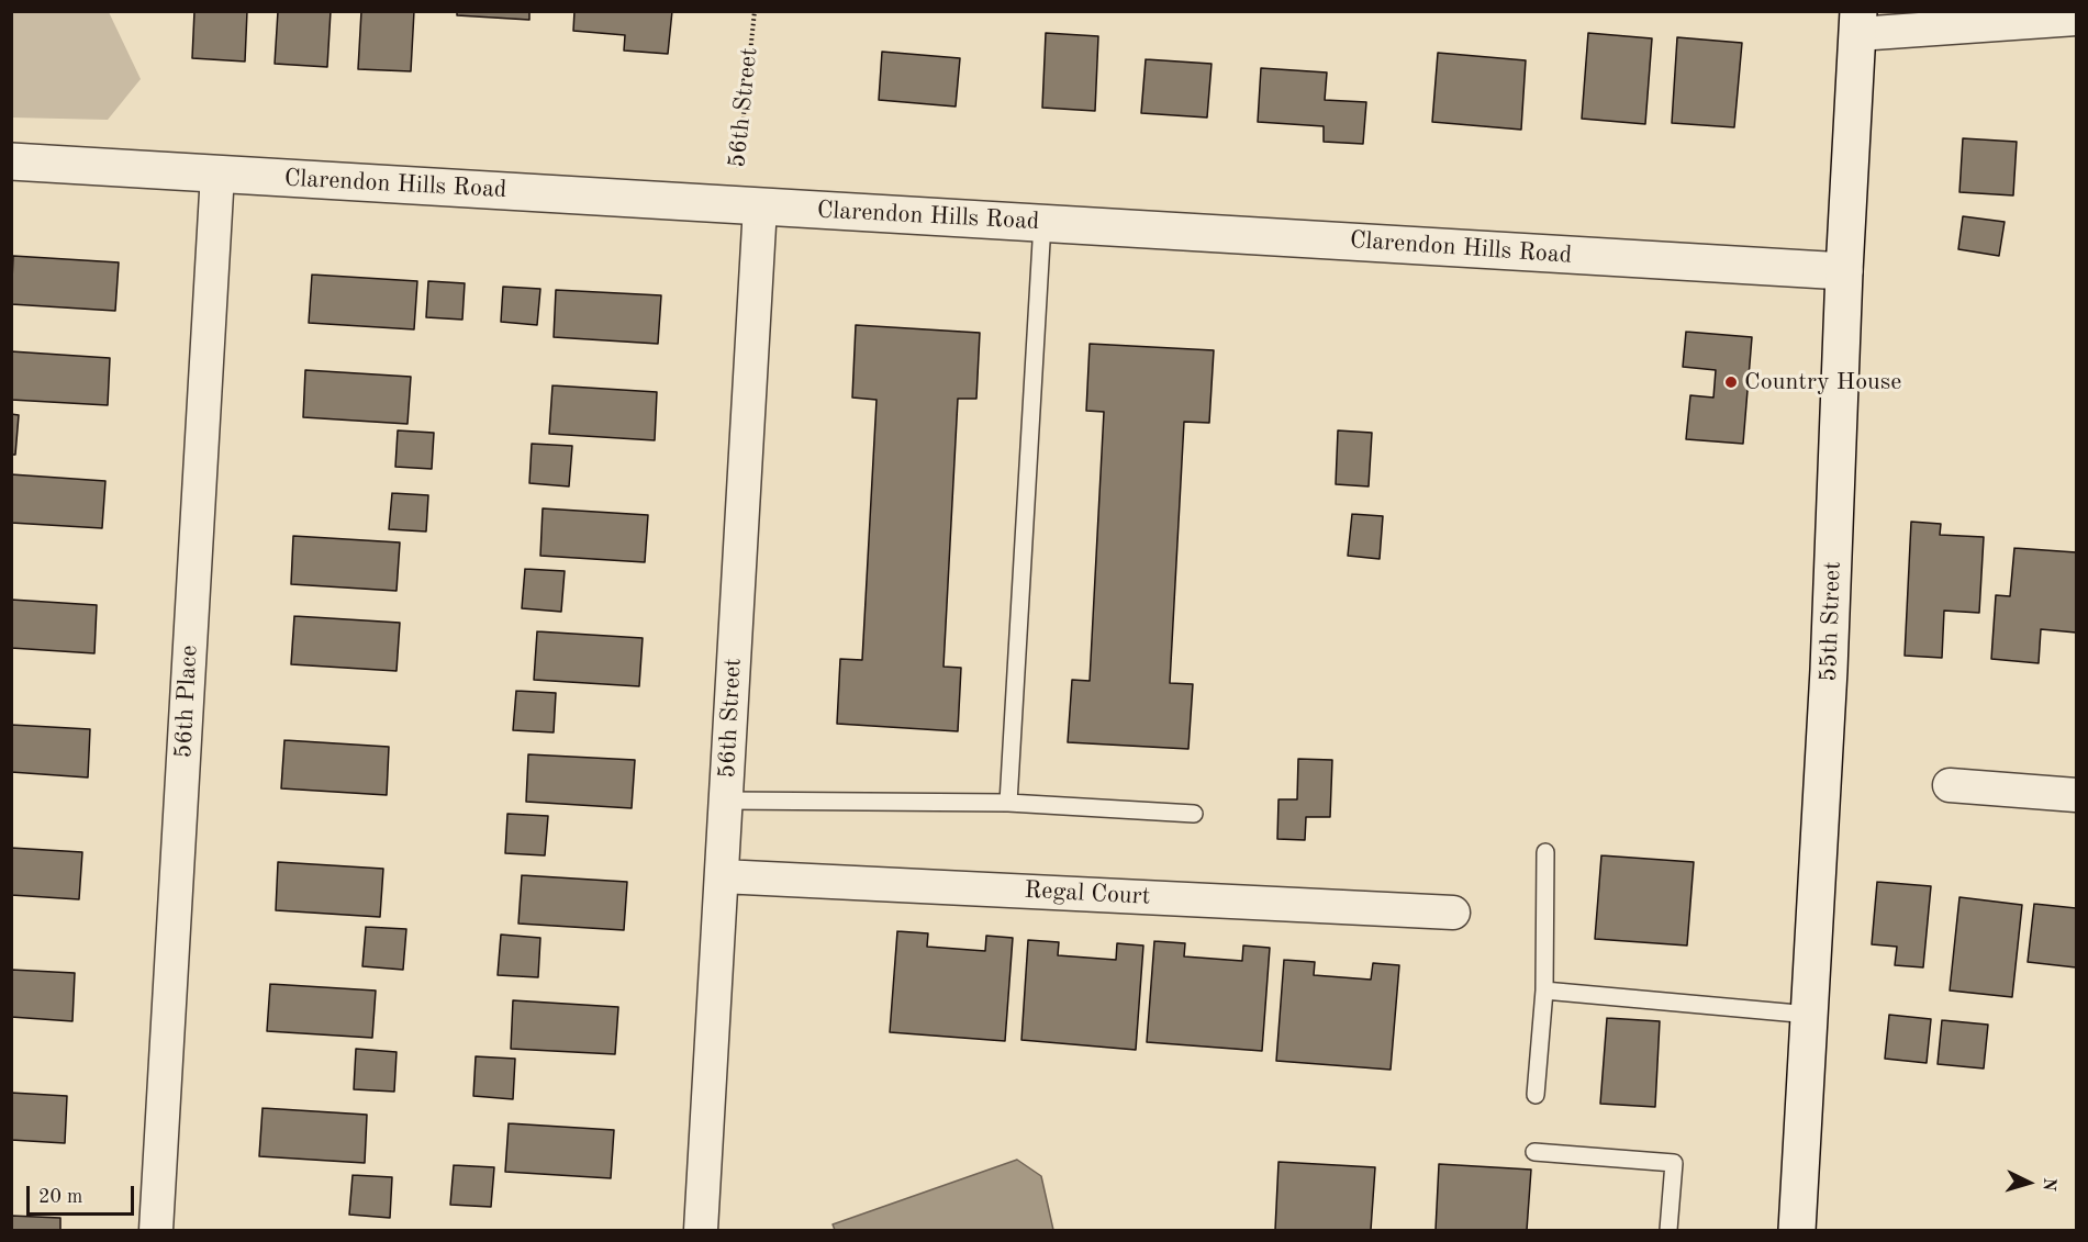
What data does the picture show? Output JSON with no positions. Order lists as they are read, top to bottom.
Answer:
{
  "streets": {
    "street": [
      "56th Street",
      "Clarendon Hills Road",
      "55th Street",
      "56th Place",
      "Regal Court"
    ]
  },
  "crossings": [
    ["56th Street", "Clarendon Hills Road"],
    ["56th Street", "Regal Court"],
    ["Clarendon Hills Road", "55th Street"],
    ["Clarendon Hills Road", "56th Place"]
  ],
  "places": ["Country House"],
  "scale_bar": "20 m",
  "north": "right"
}
